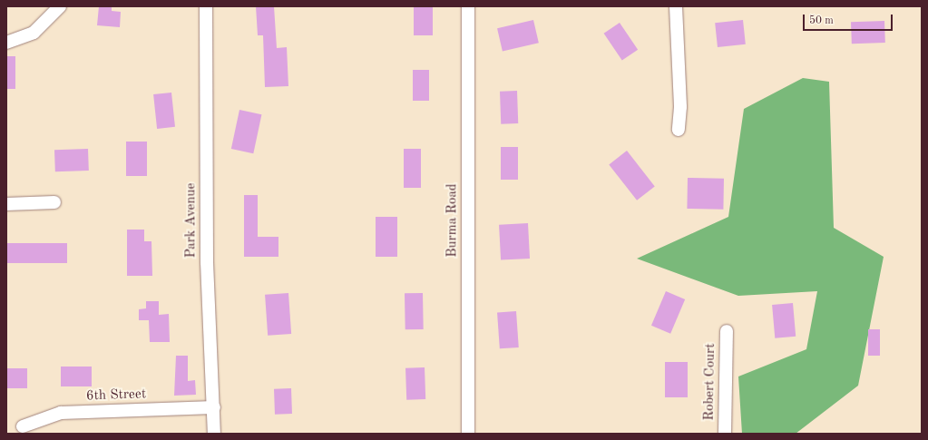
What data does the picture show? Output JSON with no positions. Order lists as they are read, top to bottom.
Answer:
{
  "streets": {
    "street": [
      "Park Avenue",
      "Burma Road",
      "Robert Court",
      "6th Street"
    ]
  },
  "crossings": [
    ["Park Avenue", "6th Street"]
  ],
  "scale_bar": "50 m"
}
